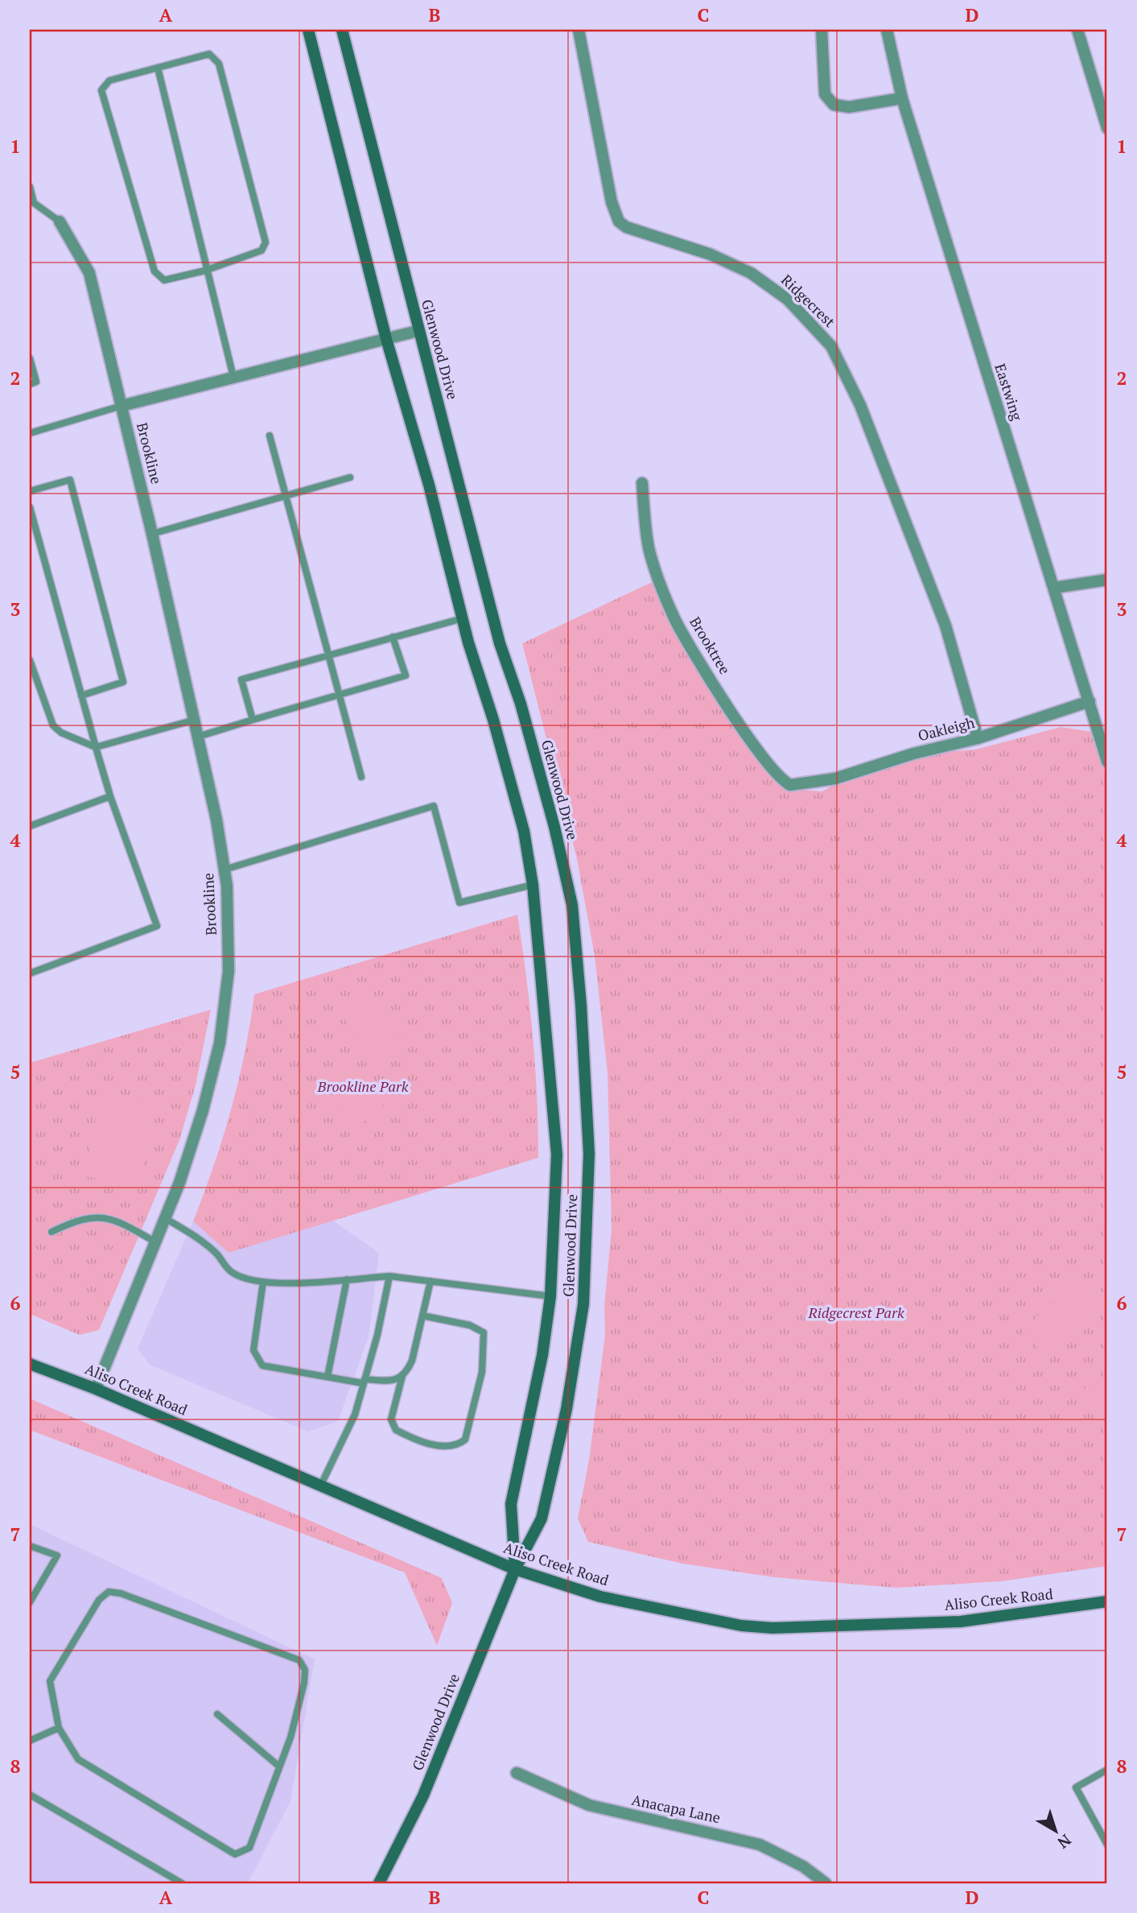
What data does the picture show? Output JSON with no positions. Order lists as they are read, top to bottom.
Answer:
{
  "streets": {
    "main road": ["Glenwood Drive", "Aliso Creek Road"],
    "street": [
      "Ridgecrest",
      "Eastwing",
      "Brookline",
      "Brooktree",
      "Oakleigh",
      "Anacapa Lane"
    ]
  },
  "crossings": [
    ["Ridgecrest", "Oakleigh"],
    ["Glenwood Drive", "Brookline"],
    ["Glenwood Drive", "Aliso Creek Road"],
    ["Eastwing", "Oakleigh"],
    ["Brookline", "Aliso Creek Road"],
    ["Brooktree", "Oakleigh"]
  ],
  "parks": ["Brookline Park", "Ridgecrest Park"],
  "north": "bottom right",
  "grid": {
    "columns": [
      "A",
      "B",
      "C",
      "D"
    ],
    "rows": [
      "1",
      "2",
      "3",
      "4",
      "5",
      "6",
      "7",
      "8"
    ]
  }
}
